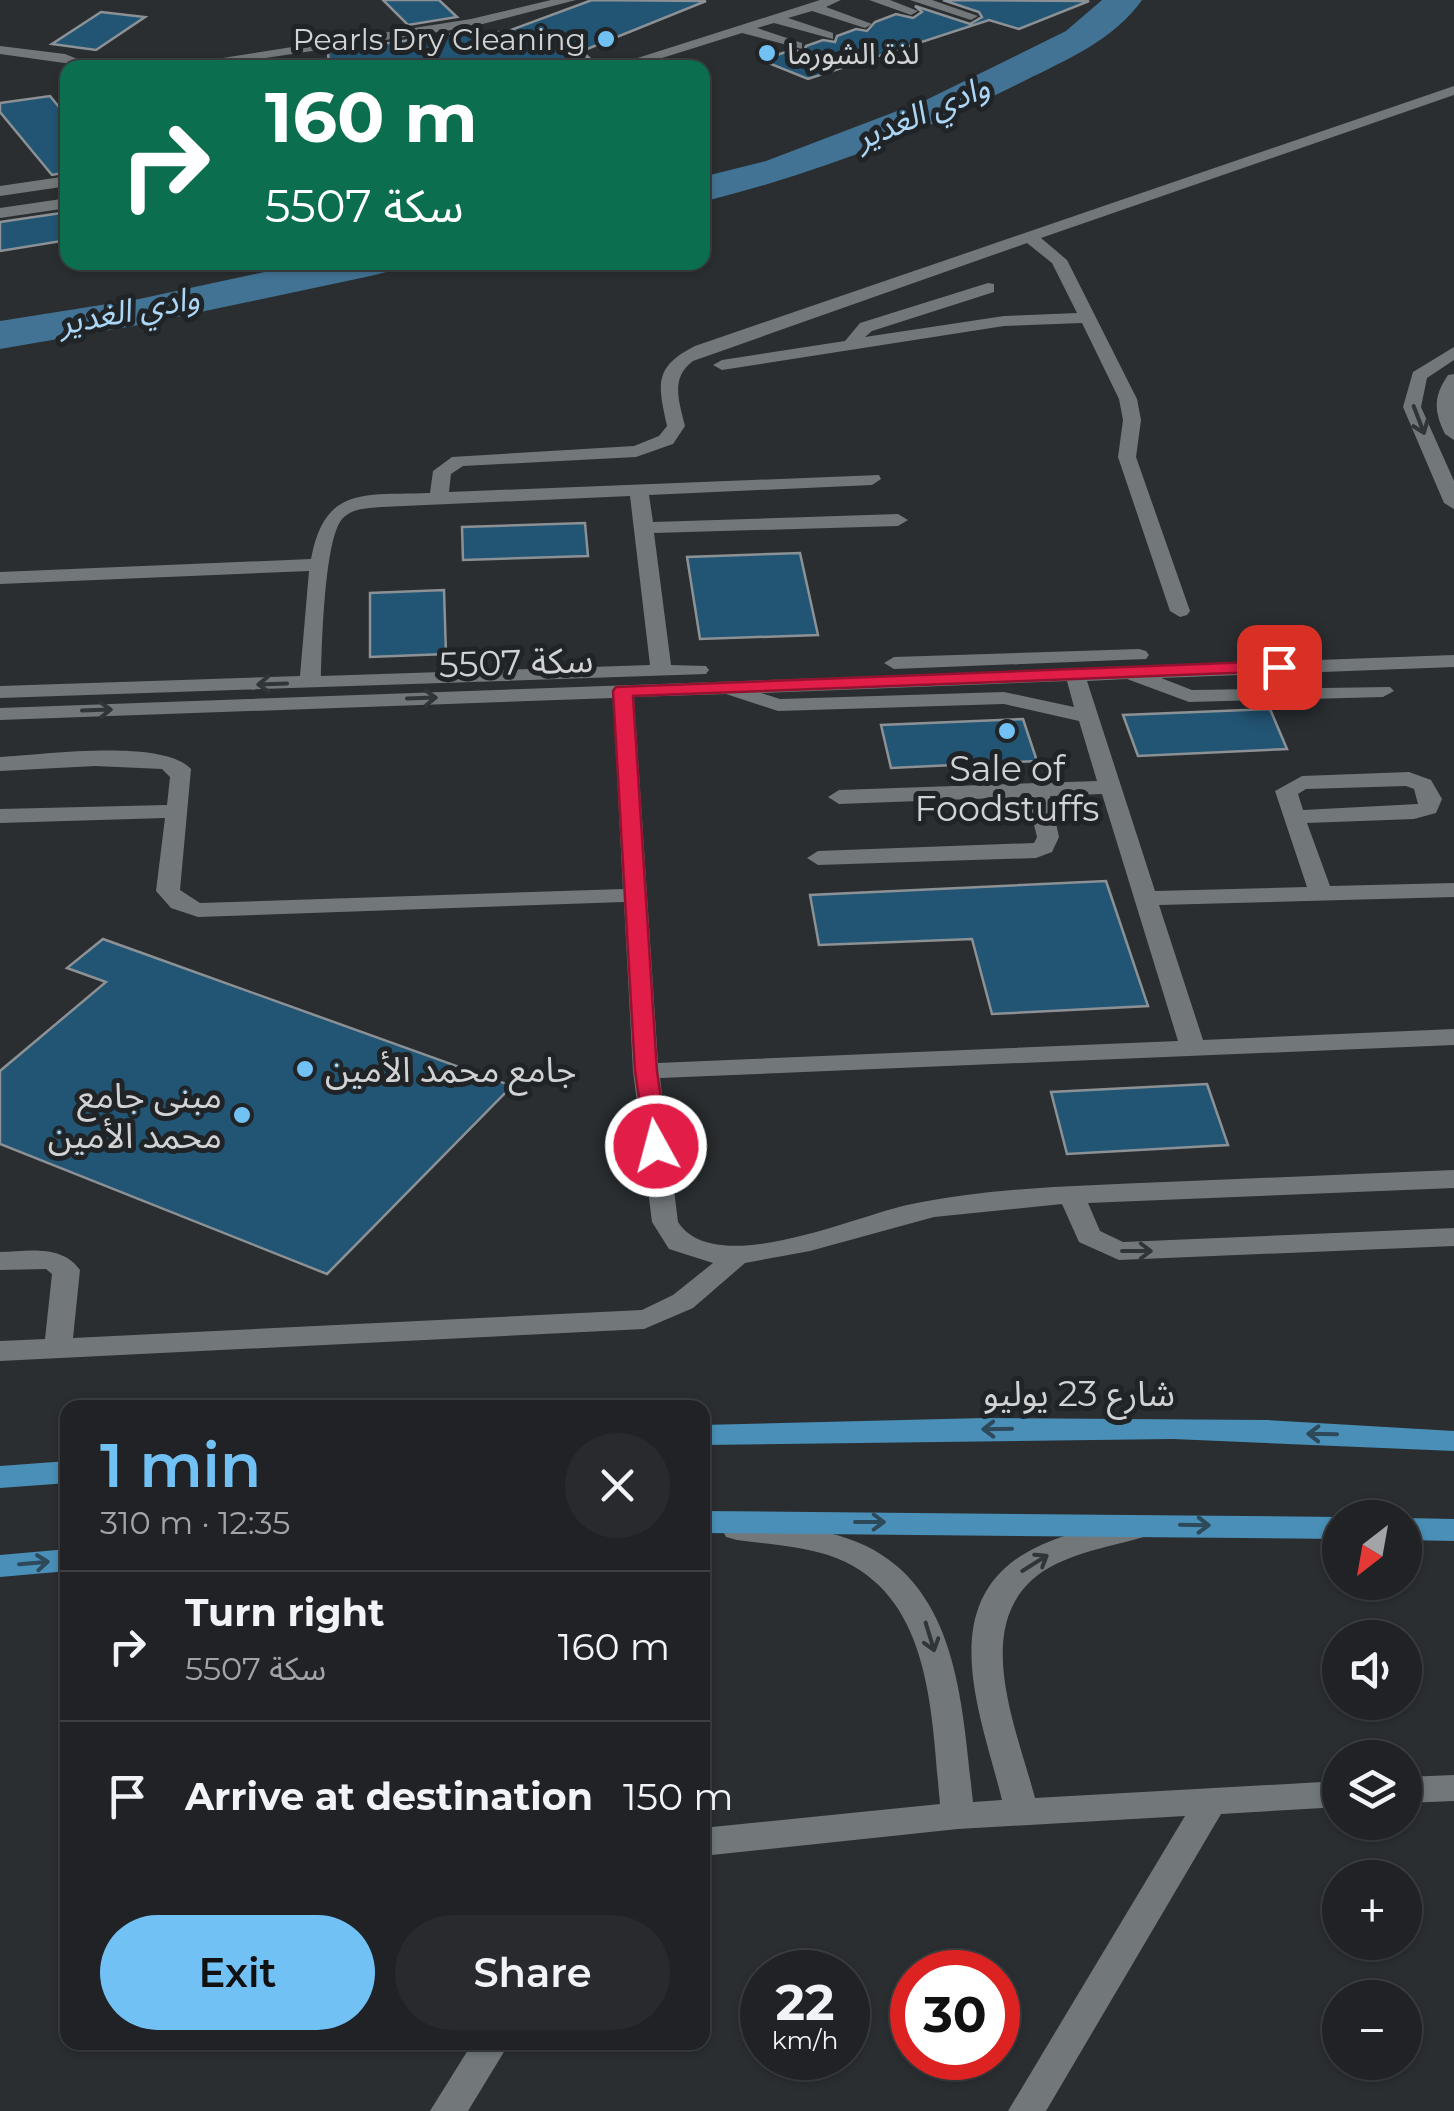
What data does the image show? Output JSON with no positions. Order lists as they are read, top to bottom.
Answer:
{
  "streets": {
    "main road": ["شارع 23 يوليو"],
    "street": ["سكة 5507"]
  },
  "water": ["وادي الغدير"],
  "places": [
    "Pearls Dry Cleaning",
    "لذة الشورما",
    "Sale of Foodstuffs",
    "جامع محمد الأمين",
    "مبنى جامع محمد الأمين"
  ],
  "north": "bottom left",
  "page": {
    "turn": ["160 m", "سكة 5507"],
    "heading": ["1 min", "310 m · 12:35"],
    "map_buttons": ["+", "−"],
    "list": [
      {
        "name": "Turn right",
        "note": "سكة 5507",
        "value": "160 m"
      },
      {
        "name": "Arrive at destination",
        "value": "150 m"
      }
    ],
    "buttons": ["Exit", "Share"],
    "speed": "22 km/h",
    "limit": "30"
  }
}
